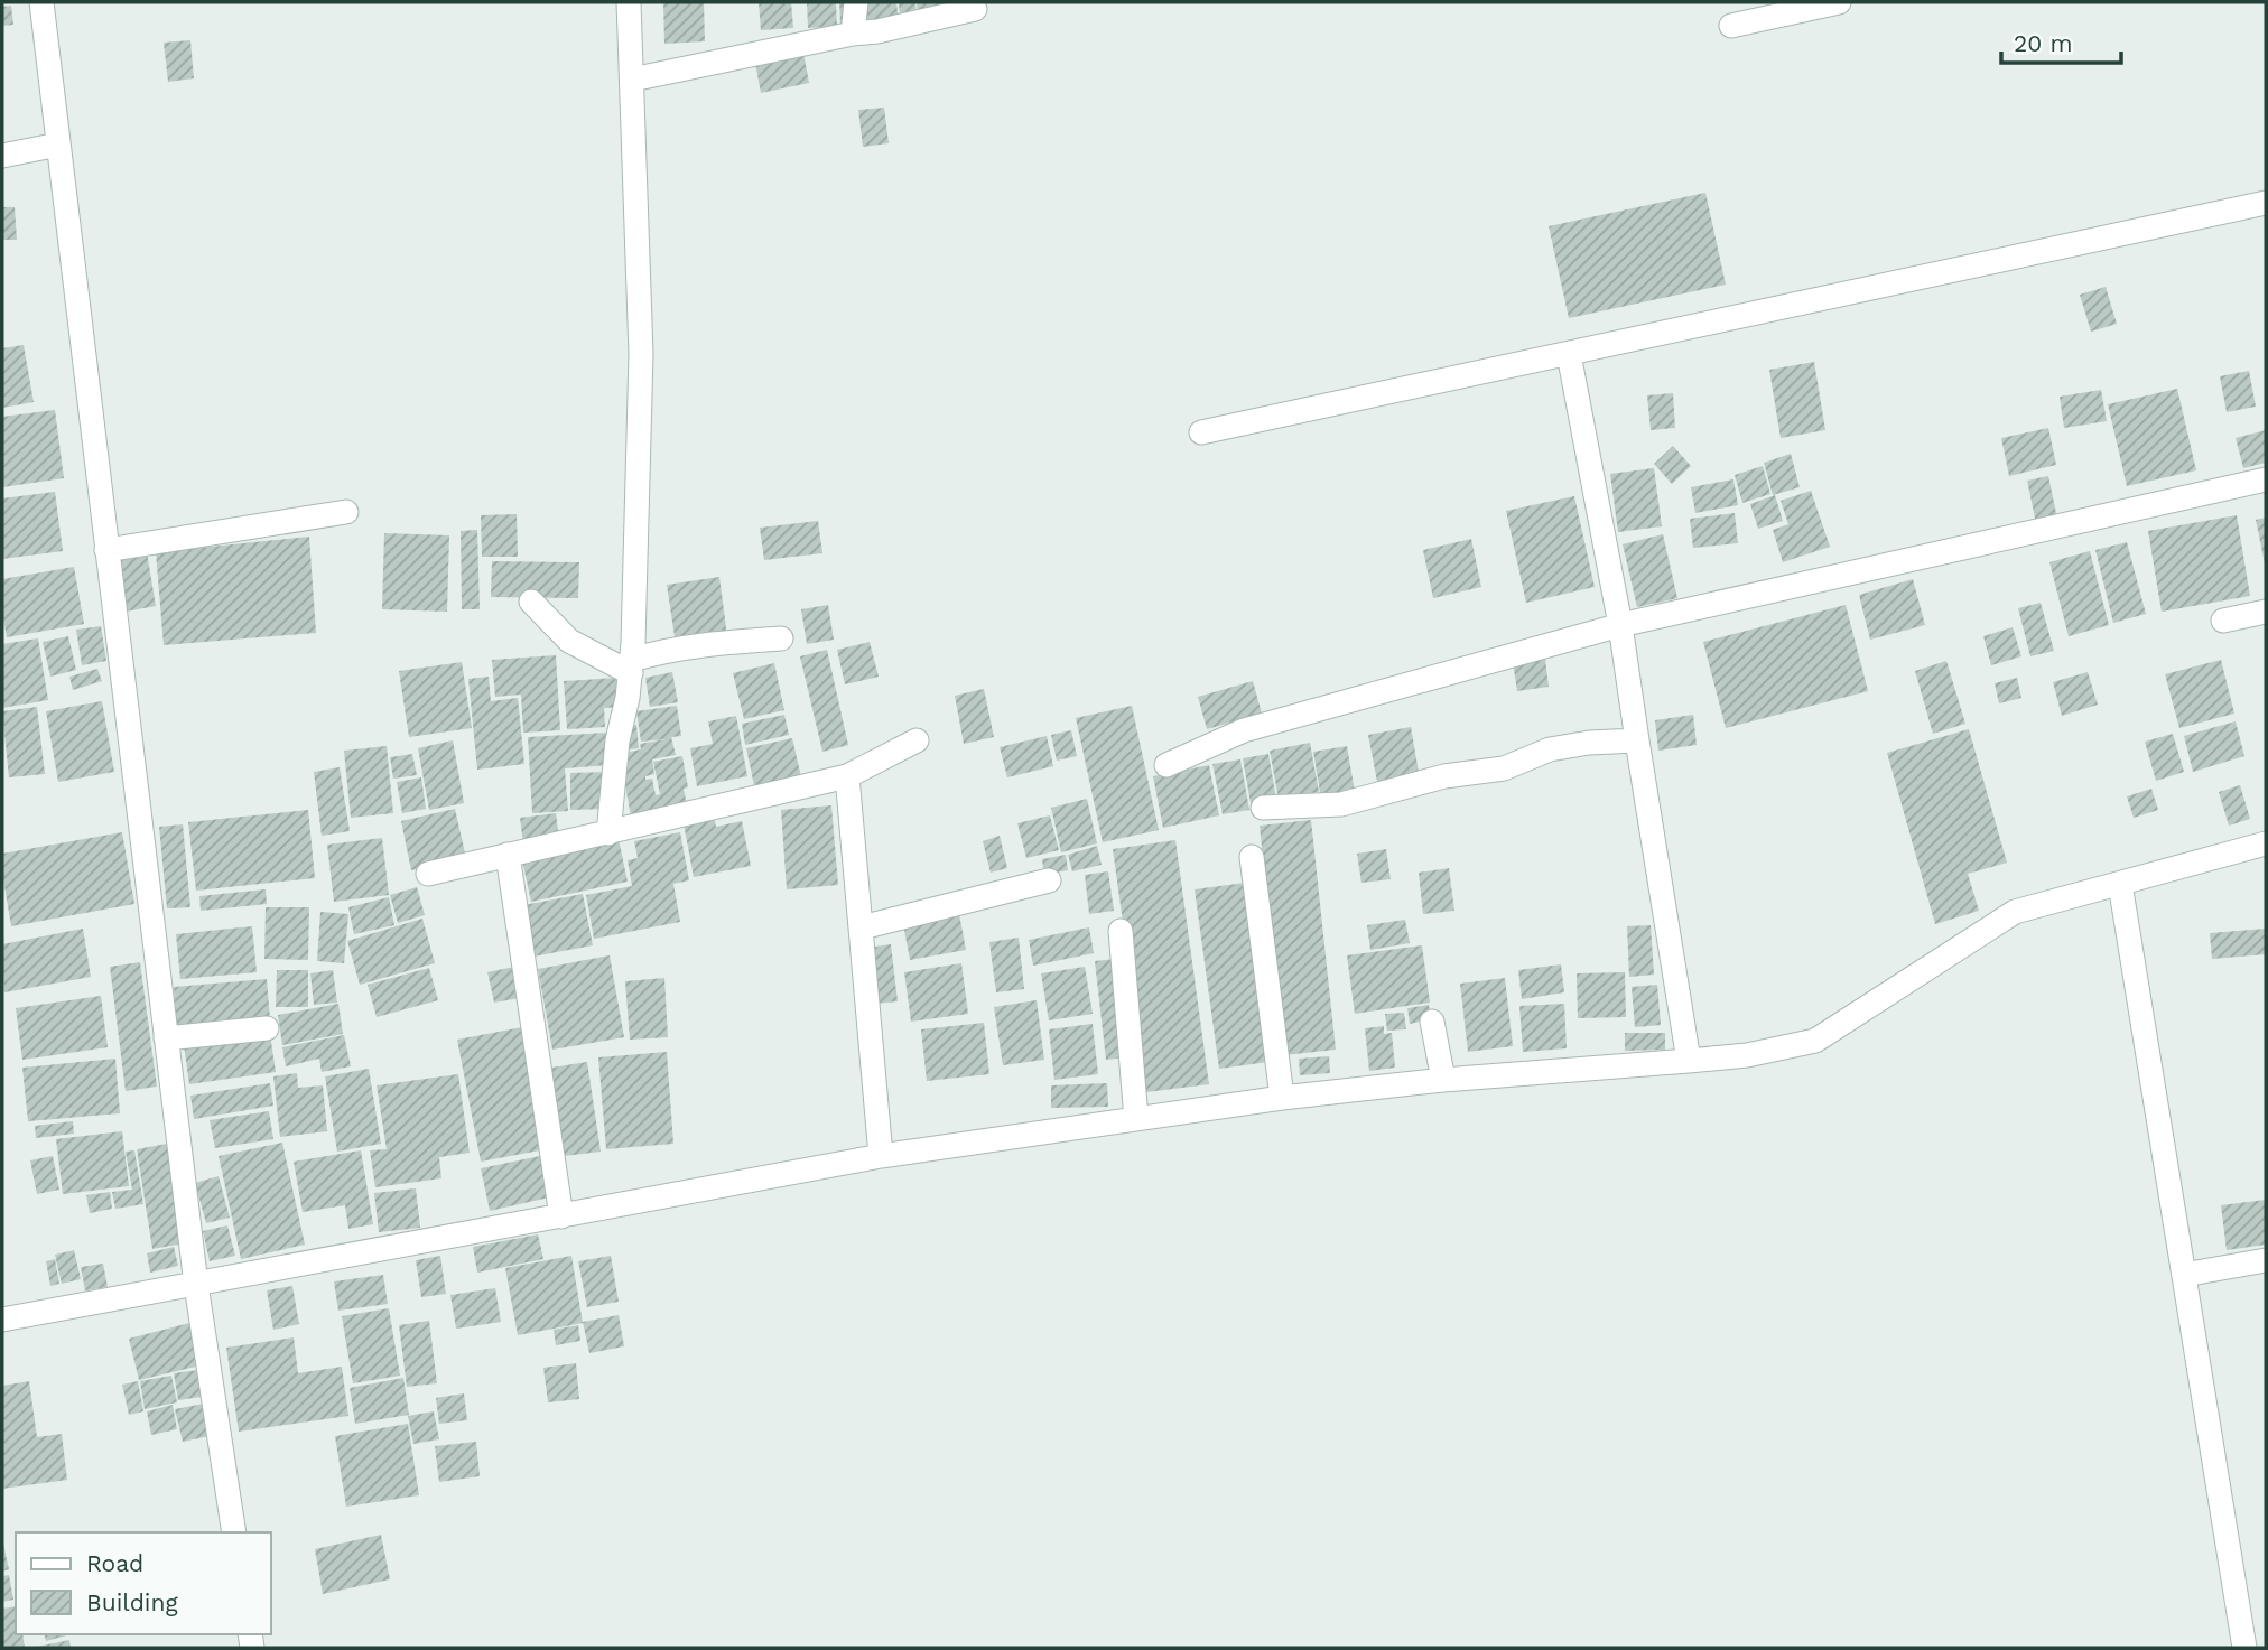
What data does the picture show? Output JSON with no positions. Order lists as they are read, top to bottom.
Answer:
{
  "legend": ["Road", "Building"],
  "scale_bar": "20 m"
}
